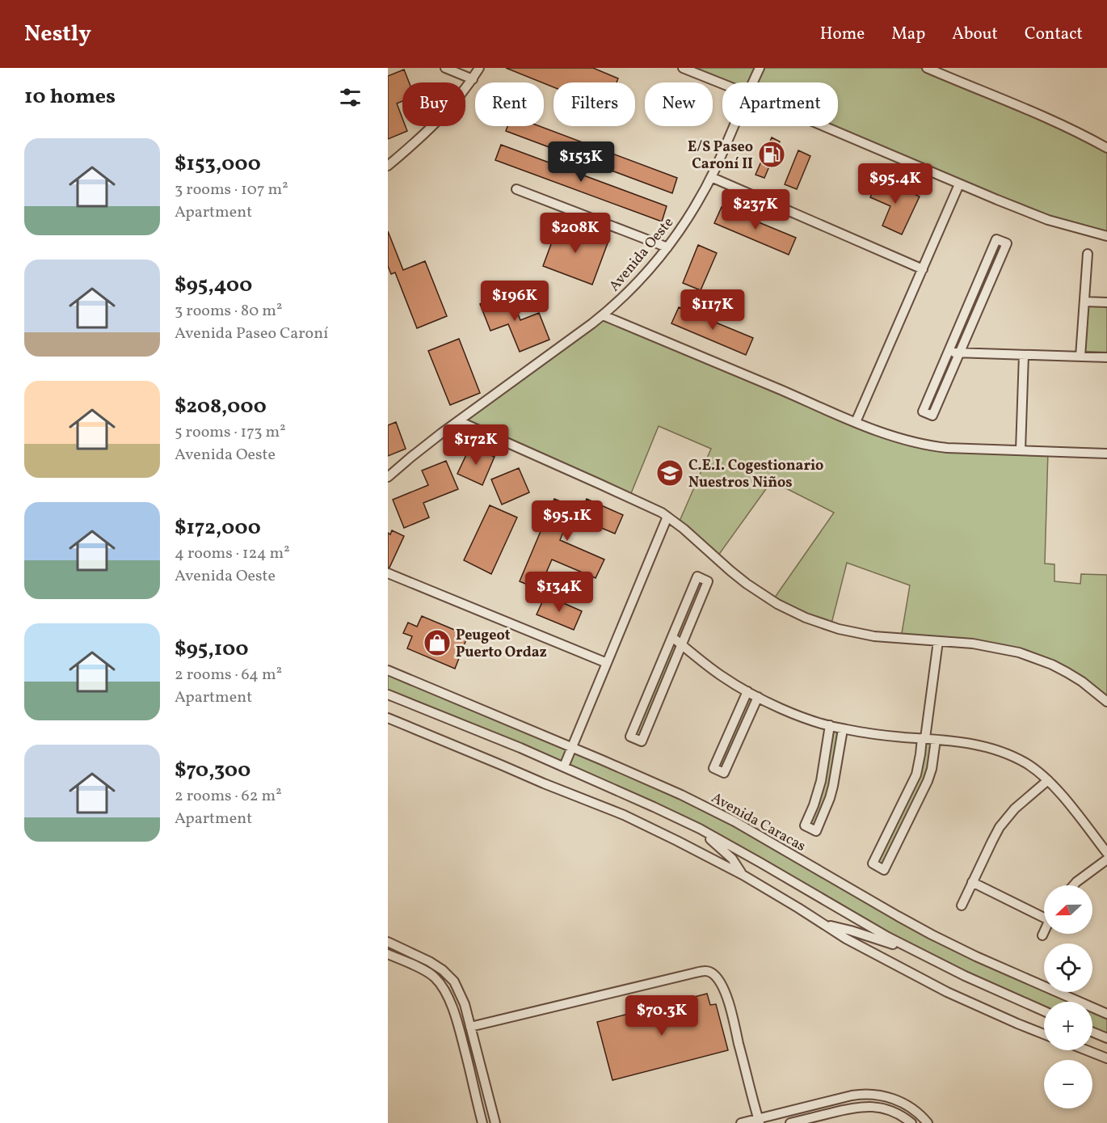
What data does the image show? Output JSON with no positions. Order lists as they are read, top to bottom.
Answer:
{
  "streets": {
    "street": ["Avenida Oeste", "Avenida Caracas"]
  },
  "places": {
    "fuel station": ["E/S Paseo Caroní II"],
    "school or university": ["C.E.I. Cogestionario Nuestros Niños"],
    "shop": ["Peugeot Puerto Ordaz"]
  },
  "north": "left",
  "page": {
    "header": "Nestly",
    "nav": [
      "Home",
      "Map",
      "About",
      "Contact"
    ],
    "heading": "10 homes",
    "chip": [
      "Buy",
      "Rent",
      "Filters",
      "New",
      "Apartment"
    ],
    "list": [
      {
        "name": "$153,000",
        "note": "3 rooms · 107 m² · Apartment"
      },
      {
        "name": "$95,400",
        "note": "3 rooms · 80 m² · Avenida Paseo Caroní"
      },
      {
        "name": "$208,000",
        "note": "5 rooms · 173 m² · Avenida Oeste"
      },
      {
        "name": "$172,000",
        "note": "4 rooms · 124 m² · Avenida Oeste"
      },
      {
        "name": "$95,100",
        "note": "2 rooms · 64 m² · Apartment"
      },
      {
        "name": "$70,300",
        "note": "2 rooms · 62 m² · Apartment"
      }
    ],
    "price": [
      "$153K",
      "$95.4K",
      "$237K",
      "$208K",
      "$196K",
      "$117K",
      "$172K",
      "$95.1K",
      "$134K",
      "$70.3K"
    ],
    "map_buttons": ["+", "−"]
  }
}
